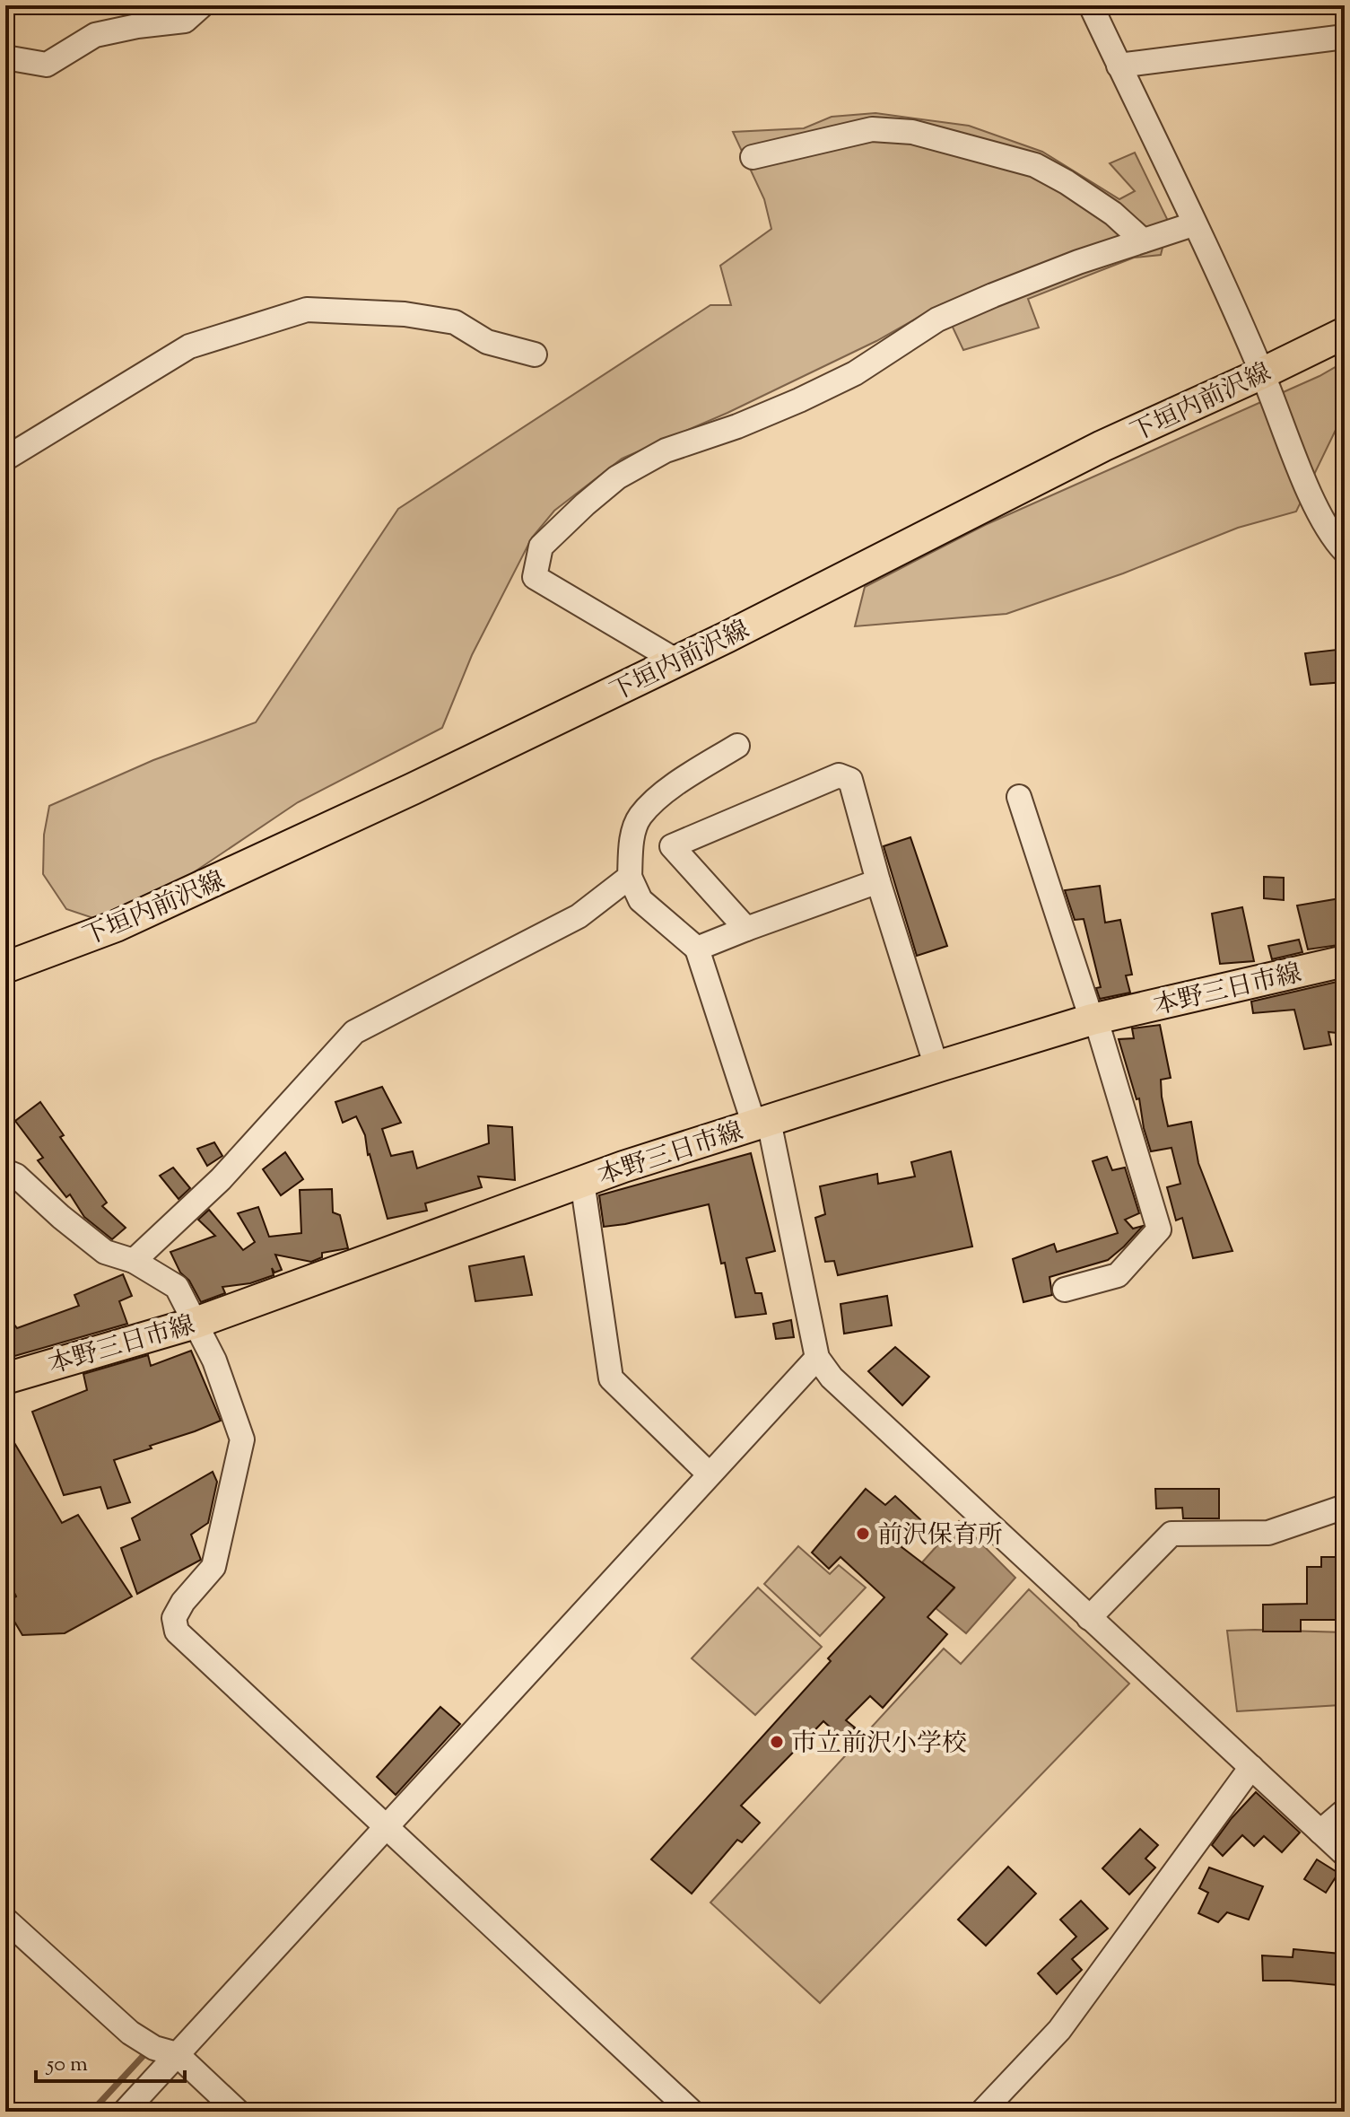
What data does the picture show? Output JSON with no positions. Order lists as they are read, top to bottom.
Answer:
{
  "streets": {
    "main road": ["下垣内前沢線", "本野三日市線"]
  },
  "places": ["前沢保育所", "市立前沢小学校"],
  "scale_bar": "50 m"
}
